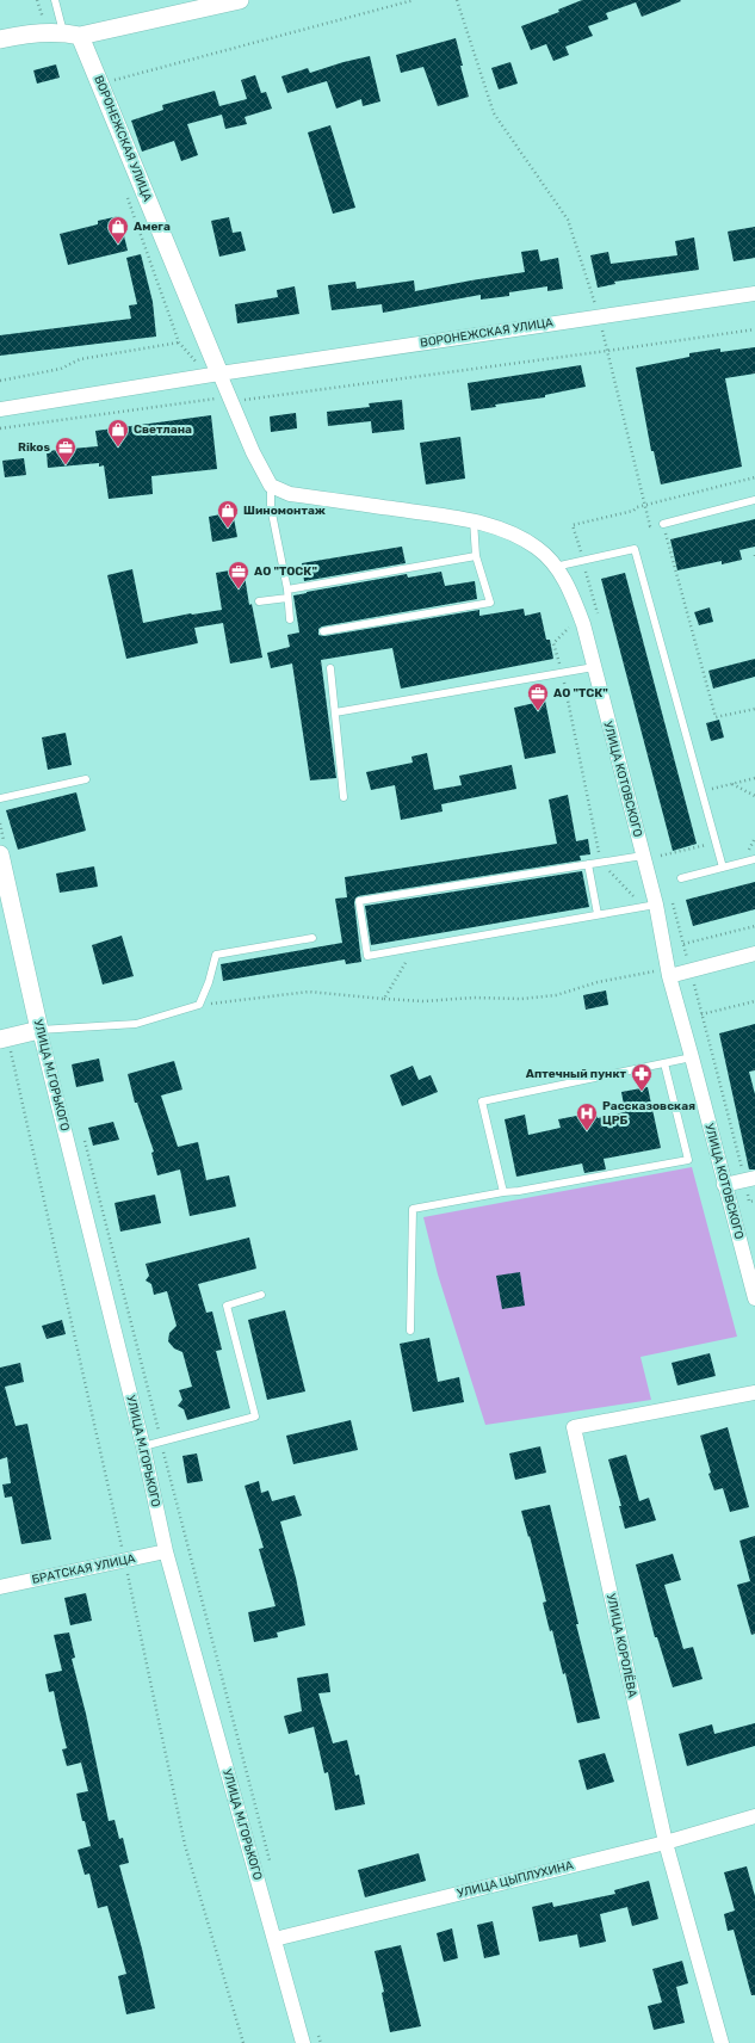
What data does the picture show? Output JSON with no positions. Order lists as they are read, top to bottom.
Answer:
{
  "streets": {
    "street": [
      "ВОРОНЕЖСКАЯ УЛИЦА",
      "УЛИЦА КОТОВСКОГО",
      "УЛИЦА М.ГОРЬКОГО",
      "БРАТСКАЯ УЛИЦА",
      "УЛИЦА КОРОЛЁВА",
      "УЛИЦА ЦЫПЛУХИНА"
    ]
  },
  "crossings": [
    ["УЛИЦА М.ГОРЬКОГО", "БРАТСКАЯ УЛИЦА"],
    ["УЛИЦА М.ГОРЬКОГО", "УЛИЦА ЦЫПЛУХИНА"],
    ["УЛИЦА КОРОЛЁВА", "УЛИЦА ЦЫПЛУХИНА"]
  ],
  "places": {
    "shop": ["Амега", "Светлана", "Шиномонтаж"],
    "office": ["Rikos", "АО \"ТОСК\"", "АО \"ТСК\""],
    "pharmacy": ["Аптечный пункт"],
    "hospital": ["Рассказовская ЦРБ"]
  }
}
